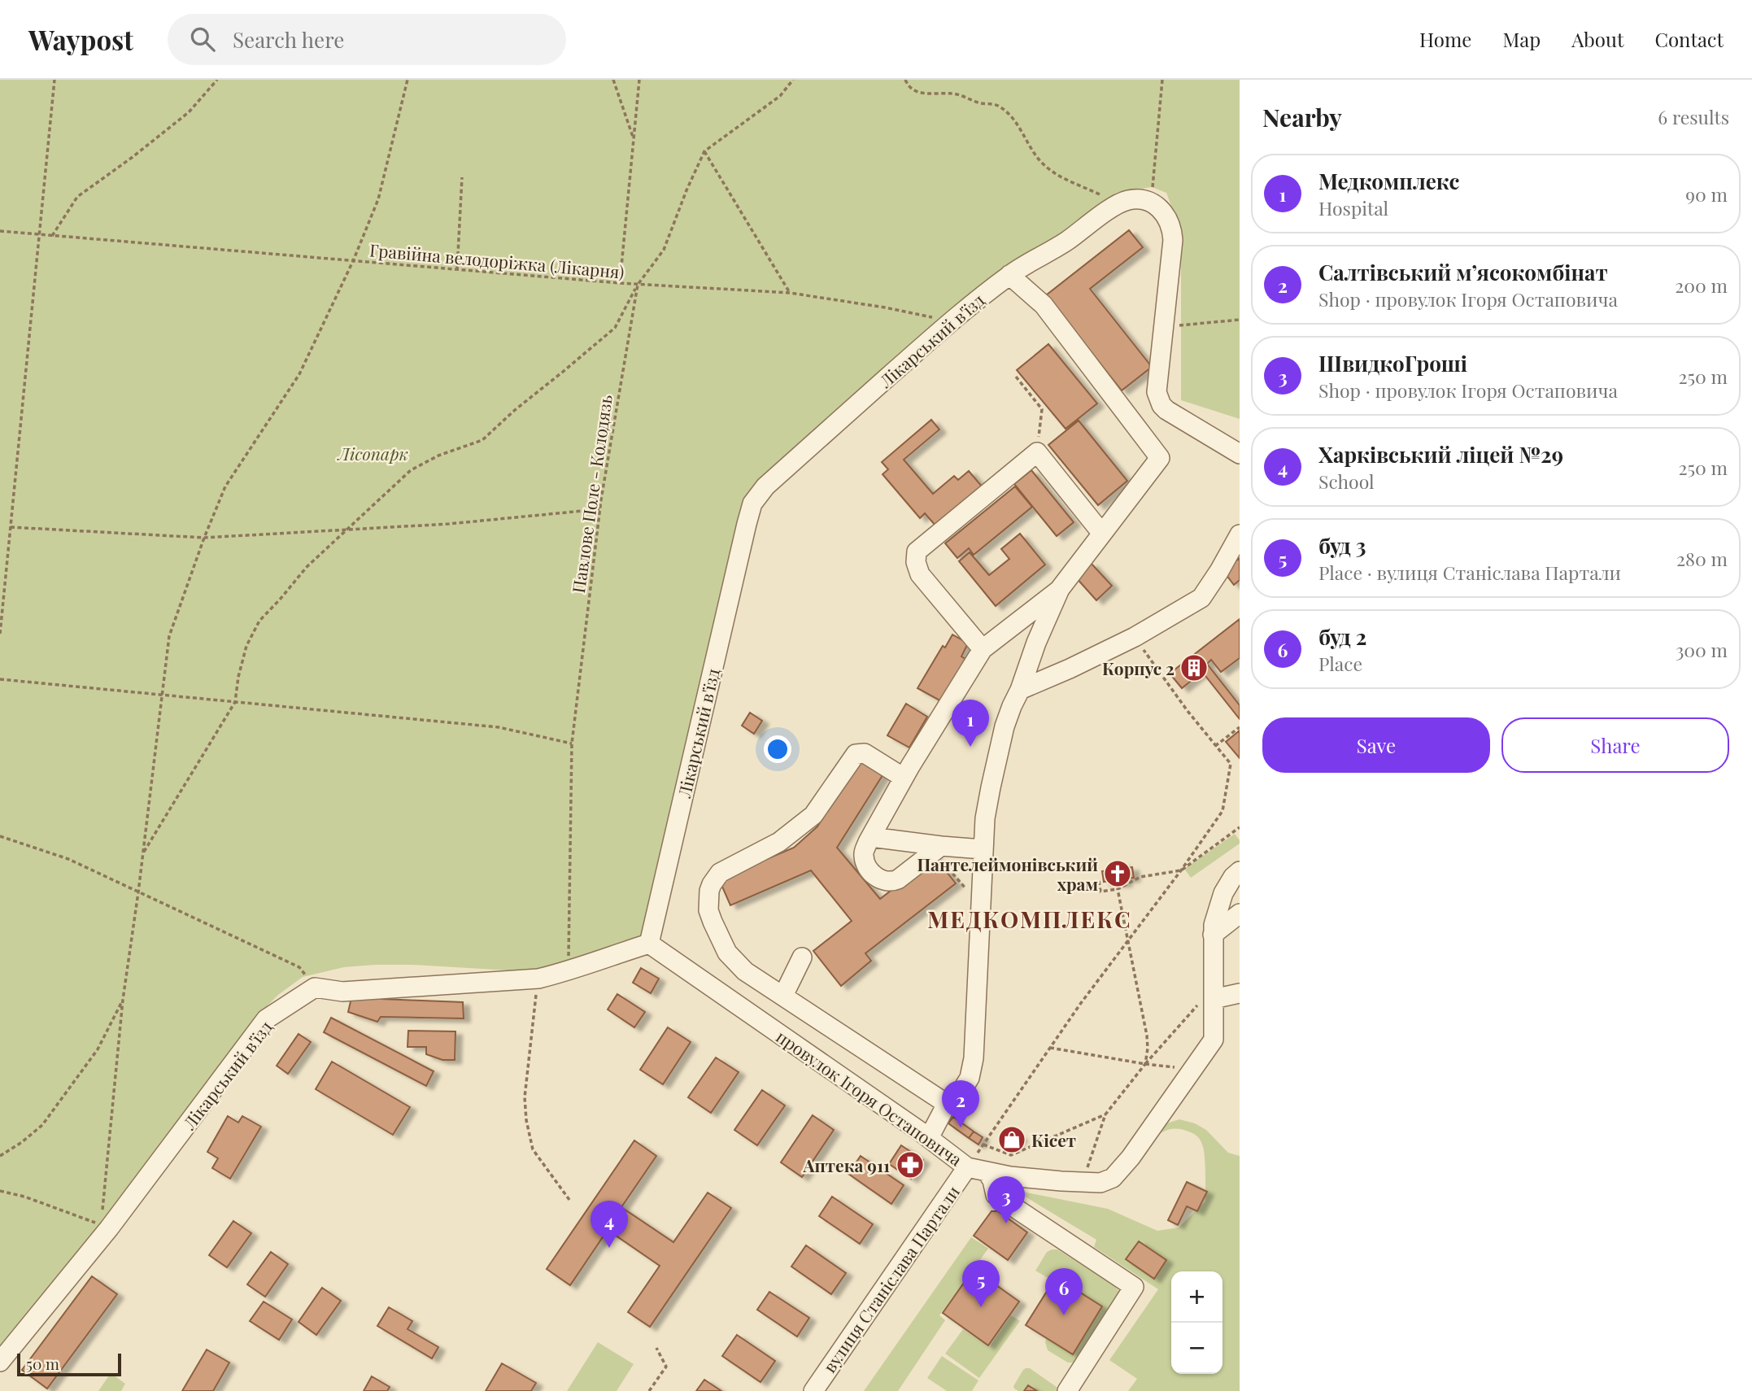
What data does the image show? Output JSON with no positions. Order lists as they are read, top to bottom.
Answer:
{
  "streets": {
    "street": ["Лікарський в'їзд", "провулок Ігоря Остаповича", "вулиця Станіслава Партали"],
    "path": ["Гравійна велодоріжка (Лікарня)", "Павлове Поле - Колодязь"]
  },
  "crossings": [
    ["Гравійна велодоріжка (Лікарня)", "Лікарський в'їзд"],
    ["Гравійна велодоріжка (Лікарня)", "Павлове Поле - Колодязь"],
    ["Лікарський в'їзд", "провулок Ігоря Остаповича"],
    ["провулок Ігоря Остаповича", "вулиця Станіслава Партали"]
  ],
  "districts": ["МЕДКОМПЛЕКС"],
  "parks": ["Лісопарк"],
  "places": {
    "building": ["Корпус 2"],
    "church": ["Пантелеймонівський храм"],
    "shop": ["Кісет"],
    "pharmacy": ["Аптека 911"]
  },
  "scale_bar": "50 m",
  "page": {
    "header": "Waypost",
    "search": "Search here",
    "nav": [
      "Home",
      "Map",
      "About",
      "Contact"
    ],
    "heading": ["Nearby", "6 results"],
    "list": [
      {
        "mark": "1",
        "name": "Медкомплекс",
        "note": "Hospital",
        "value": "90 m"
      },
      {
        "mark": "2",
        "name": "Салтівський мʼясокомбінат",
        "note": "Shop · провулок Ігоря Остаповича",
        "value": "200 m"
      },
      {
        "mark": "3",
        "name": "ШвидкоГроші",
        "note": "Shop · провулок Ігоря Остаповича",
        "value": "250 m"
      },
      {
        "mark": "4",
        "name": "Харківський ліцей №29",
        "note": "School",
        "value": "250 m"
      },
      {
        "mark": "5",
        "name": "буд 3",
        "note": "Place · вулиця Станіслава Партали",
        "value": "280 m"
      },
      {
        "mark": "6",
        "name": "буд 2",
        "note": "Place",
        "value": "300 m"
      }
    ],
    "pins": [
      "1",
      "2",
      "3",
      "4",
      "5",
      "6"
    ],
    "buttons": ["Save", "Share"],
    "map_buttons": ["+", "−"],
    "scale": "50 m"
  }
}
